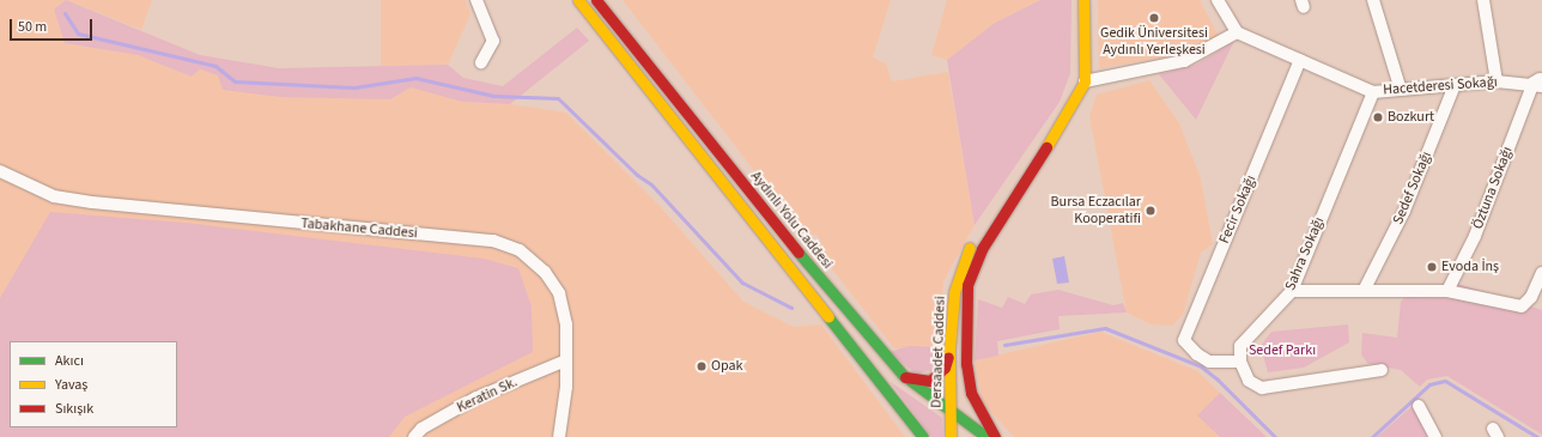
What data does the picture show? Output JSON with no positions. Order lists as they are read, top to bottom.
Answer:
{
  "streets": {
    "main road": ["Aydınlı Yolu Caddesi", "Dersaadet Caddesi"],
    "street": [
      "Hacetderesi Sokağı",
      "Sedef Sokağı",
      "Öztuna Sokağı",
      "Fecir Sokağı",
      "Tabakhane Caddesi",
      "Sahra Sokağı",
      "Keratin Sk."
    ]
  },
  "crossings": [
    ["Hacetderesi Sokağı", "Sedef Sokağı"],
    ["Hacetderesi Sokağı", "Öztuna Sokağı"],
    ["Hacetderesi Sokağı", "Fecir Sokağı"],
    ["Hacetderesi Sokağı", "Sahra Sokağı"],
    ["Fecir Sokağı", "Sahra Sokağı"],
    ["Aydınlı Yolu Caddesi", "Dersaadet Caddesi"],
    ["Tabakhane Caddesi", "Keratin Sk."]
  ],
  "parks": ["Sedef Parkı"],
  "places": [
    "Gedik Üniversitesi Aydınlı Yerleşkesi",
    "Bozkurt",
    "Bursa Eczacılar Kooperatifi",
    "Evoda İnş",
    "Opak"
  ],
  "legend": ["Akıcı", "Yavaş", "Sıkışık"],
  "scale_bar": "50 m"
}
